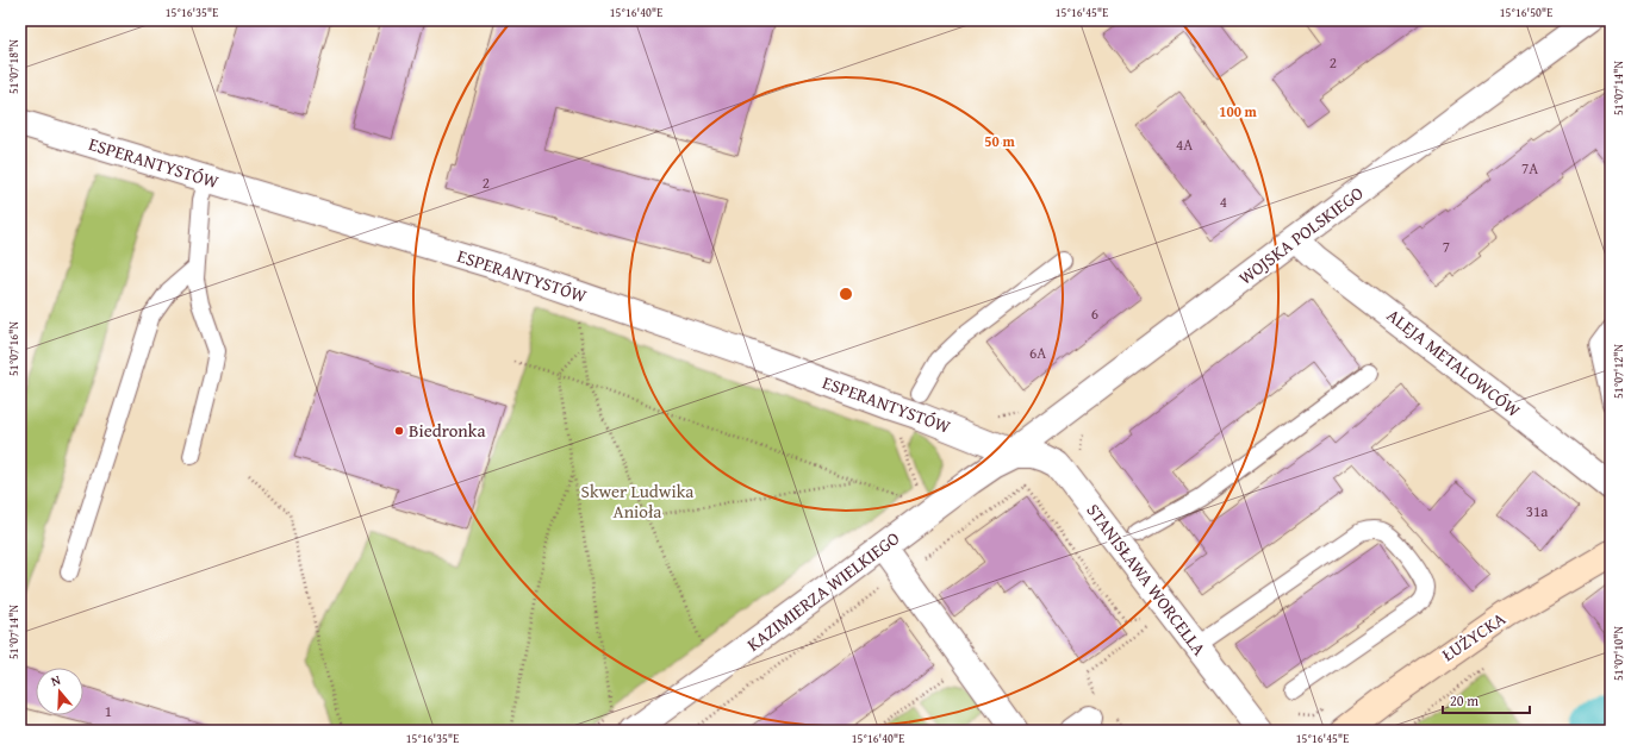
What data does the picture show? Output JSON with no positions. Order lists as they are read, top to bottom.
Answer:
{
  "streets": {
    "street": [
      "ESPERANTYSTÓW",
      "WOJSKA POLSKIEGO",
      "ALEJA METALOWCÓW",
      "STANISŁAWA WORCELLA",
      "KAZIMIERZA WIELKIEGO",
      "ŁUŻYCKA"
    ]
  },
  "crossings": [
    ["ESPERANTYSTÓW", "WOJSKA POLSKIEGO"],
    ["ESPERANTYSTÓW", "STANISŁAWA WORCELLA"],
    ["ESPERANTYSTÓW", "KAZIMIERZA WIELKIEGO"],
    ["WOJSKA POLSKIEGO", "ALEJA METALOWCÓW"],
    ["WOJSKA POLSKIEGO", "STANISŁAWA WORCELLA"],
    ["WOJSKA POLSKIEGO", "KAZIMIERZA WIELKIEGO"],
    ["STANISŁAWA WORCELLA", "KAZIMIERZA WIELKIEGO"]
  ],
  "parks": ["Skwer Ludwika Anioła"],
  "places": ["Biedronka"],
  "house_numbers": [
    "2",
    "4A",
    "7A",
    "2",
    "4",
    "7",
    "6",
    "6A",
    "31a",
    "1"
  ],
  "scale_bar": "20 m",
  "north": "top",
  "coordinates": [
    "15°16'35\"E",
    "15°16'40\"E",
    "15°16'45\"E",
    "15°16'50\"E",
    "51°07'18\"N",
    "51°07'14\"N",
    "51°07'16\"N",
    "51°07'12\"N",
    "51°07'10\"N"
  ],
  "rings": ["100 m", "50 m"]
}
